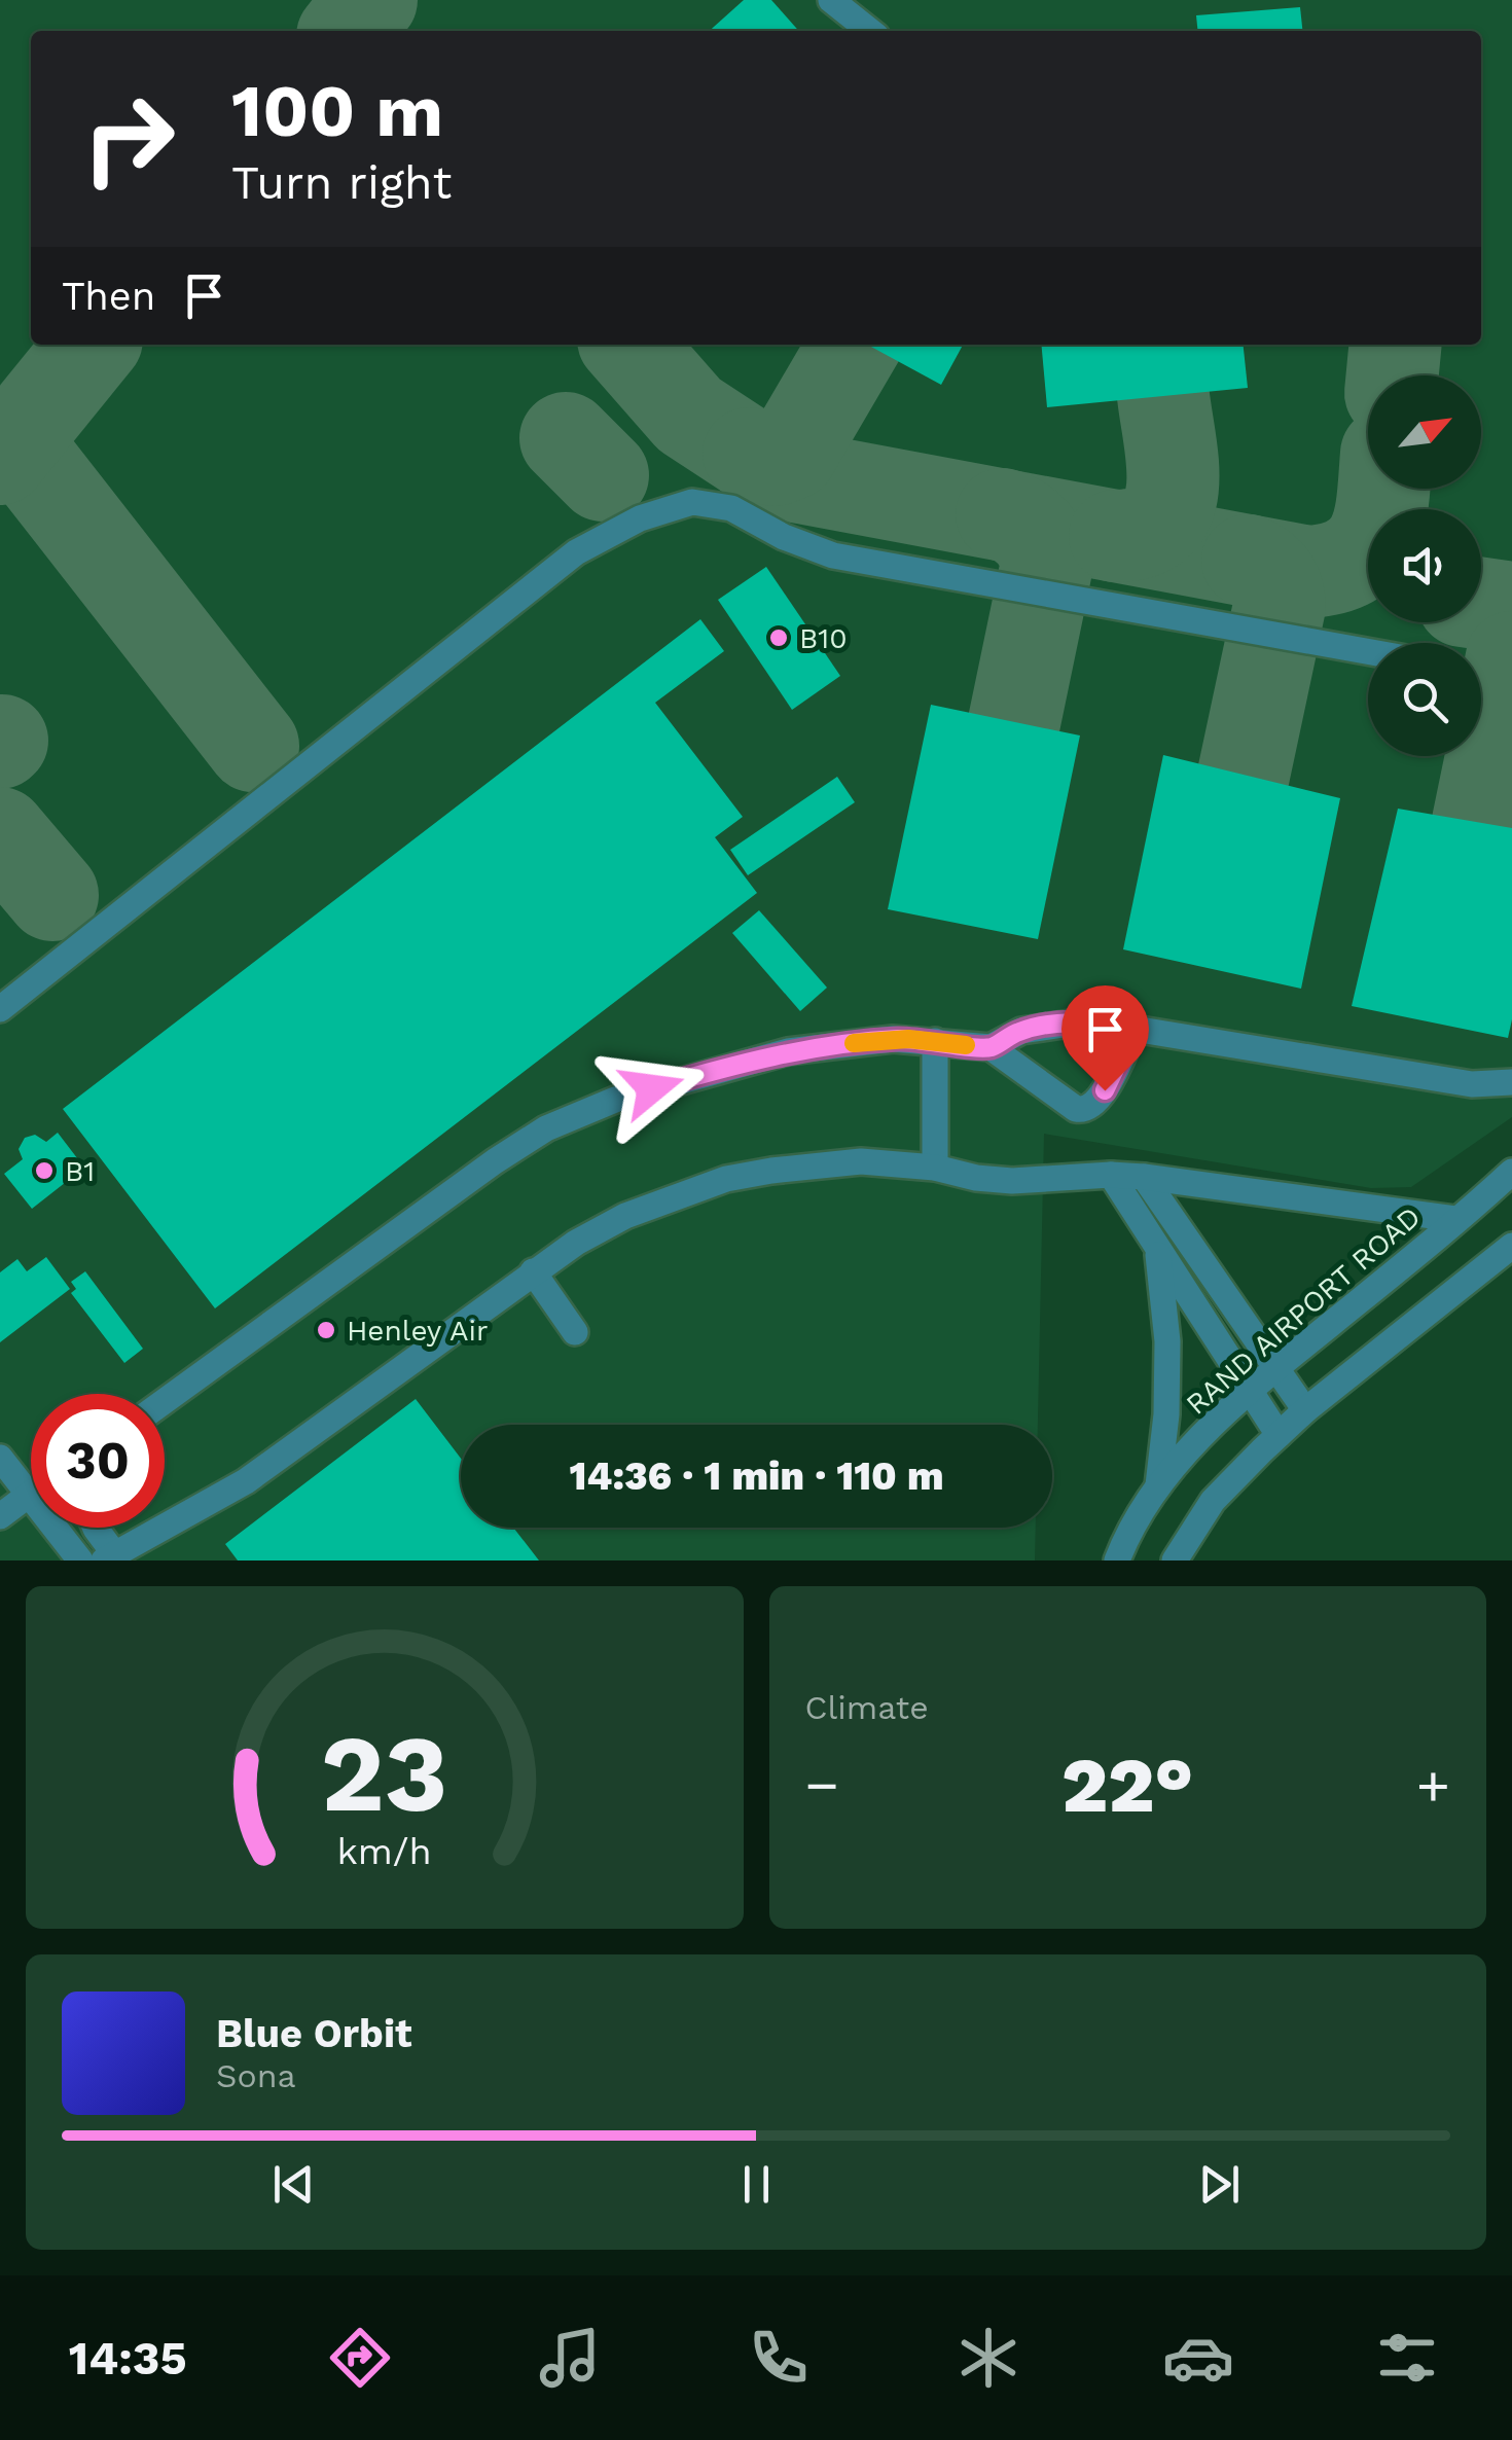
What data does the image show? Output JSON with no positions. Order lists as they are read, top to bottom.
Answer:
{
  "streets": {
    "street": ["RAND AIRPORT ROAD"]
  },
  "places": ["B10", "B1", "Henley Air"],
  "north": "top right",
  "page": {
    "turn": ["100 m", "Turn right"],
    "then": "Then",
    "limit": "30",
    "trip": "14:36 · 1 min · 110 m",
    "tile": "Climate",
    "heat": ["−", "22°", "+"],
    "song": ["Blue Orbit", "Sona"],
    "tabs": "14:35",
    "gauge": ["23", "km/h"]
  }
}
